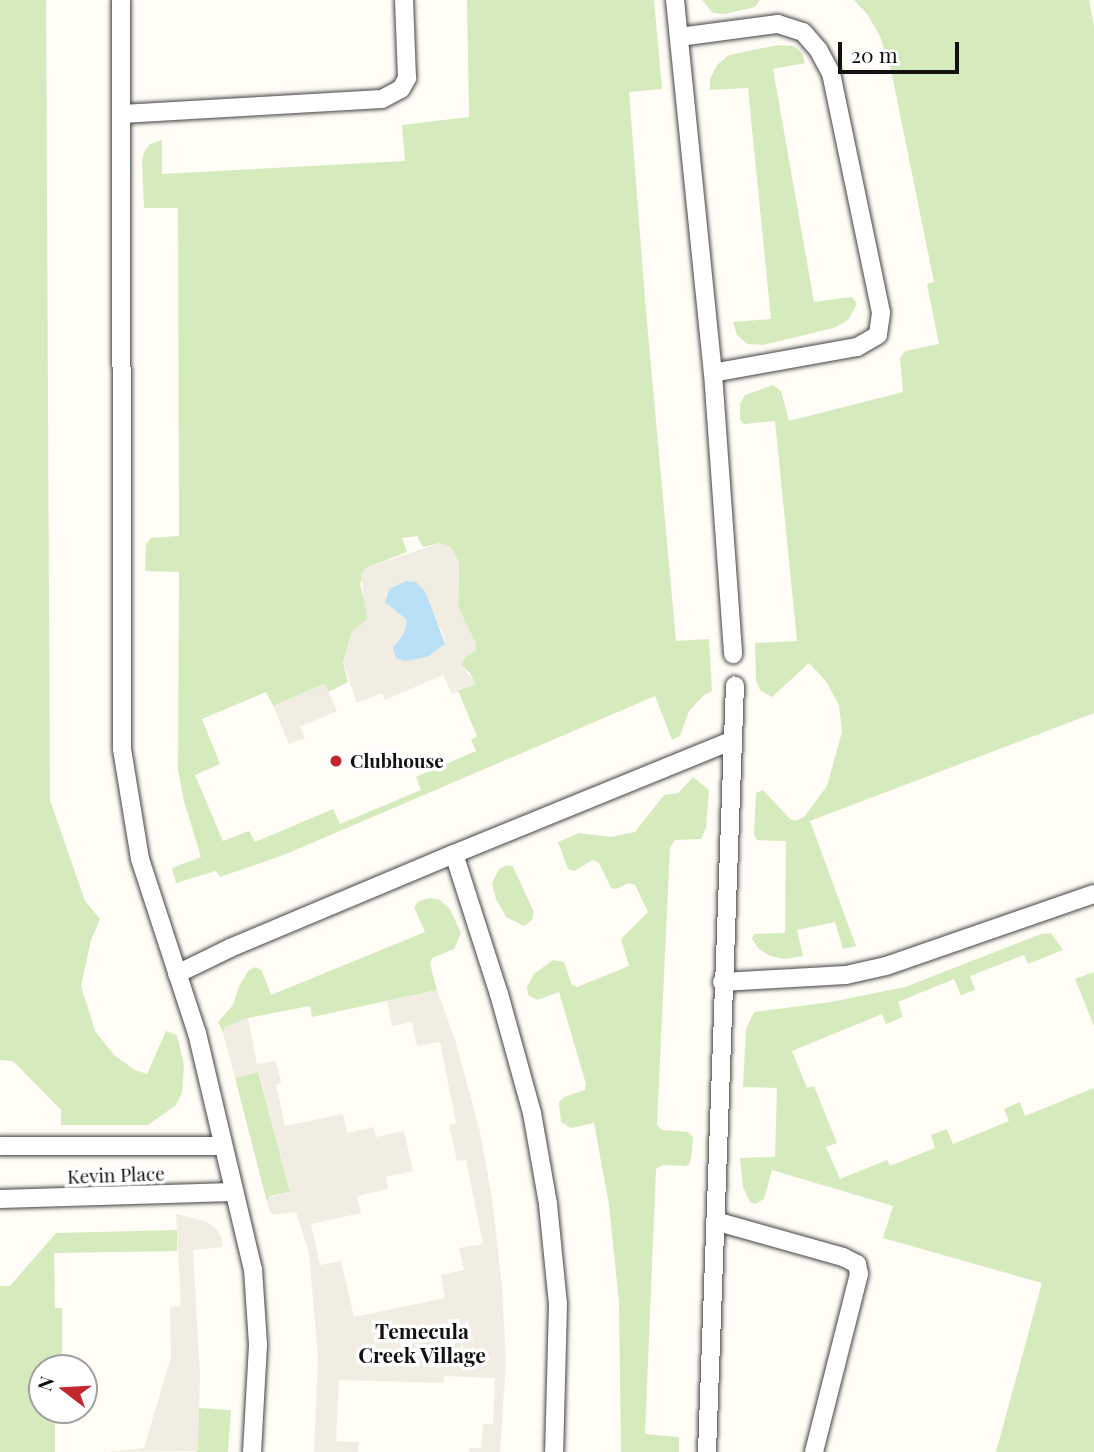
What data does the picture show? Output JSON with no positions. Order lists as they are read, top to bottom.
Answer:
{
  "streets": {
    "lane": ["Kevin Place"]
  },
  "districts": ["Temecula Creek Village"],
  "places": ["Clubhouse"],
  "scale_bar": "20 m",
  "north": "left"
}
